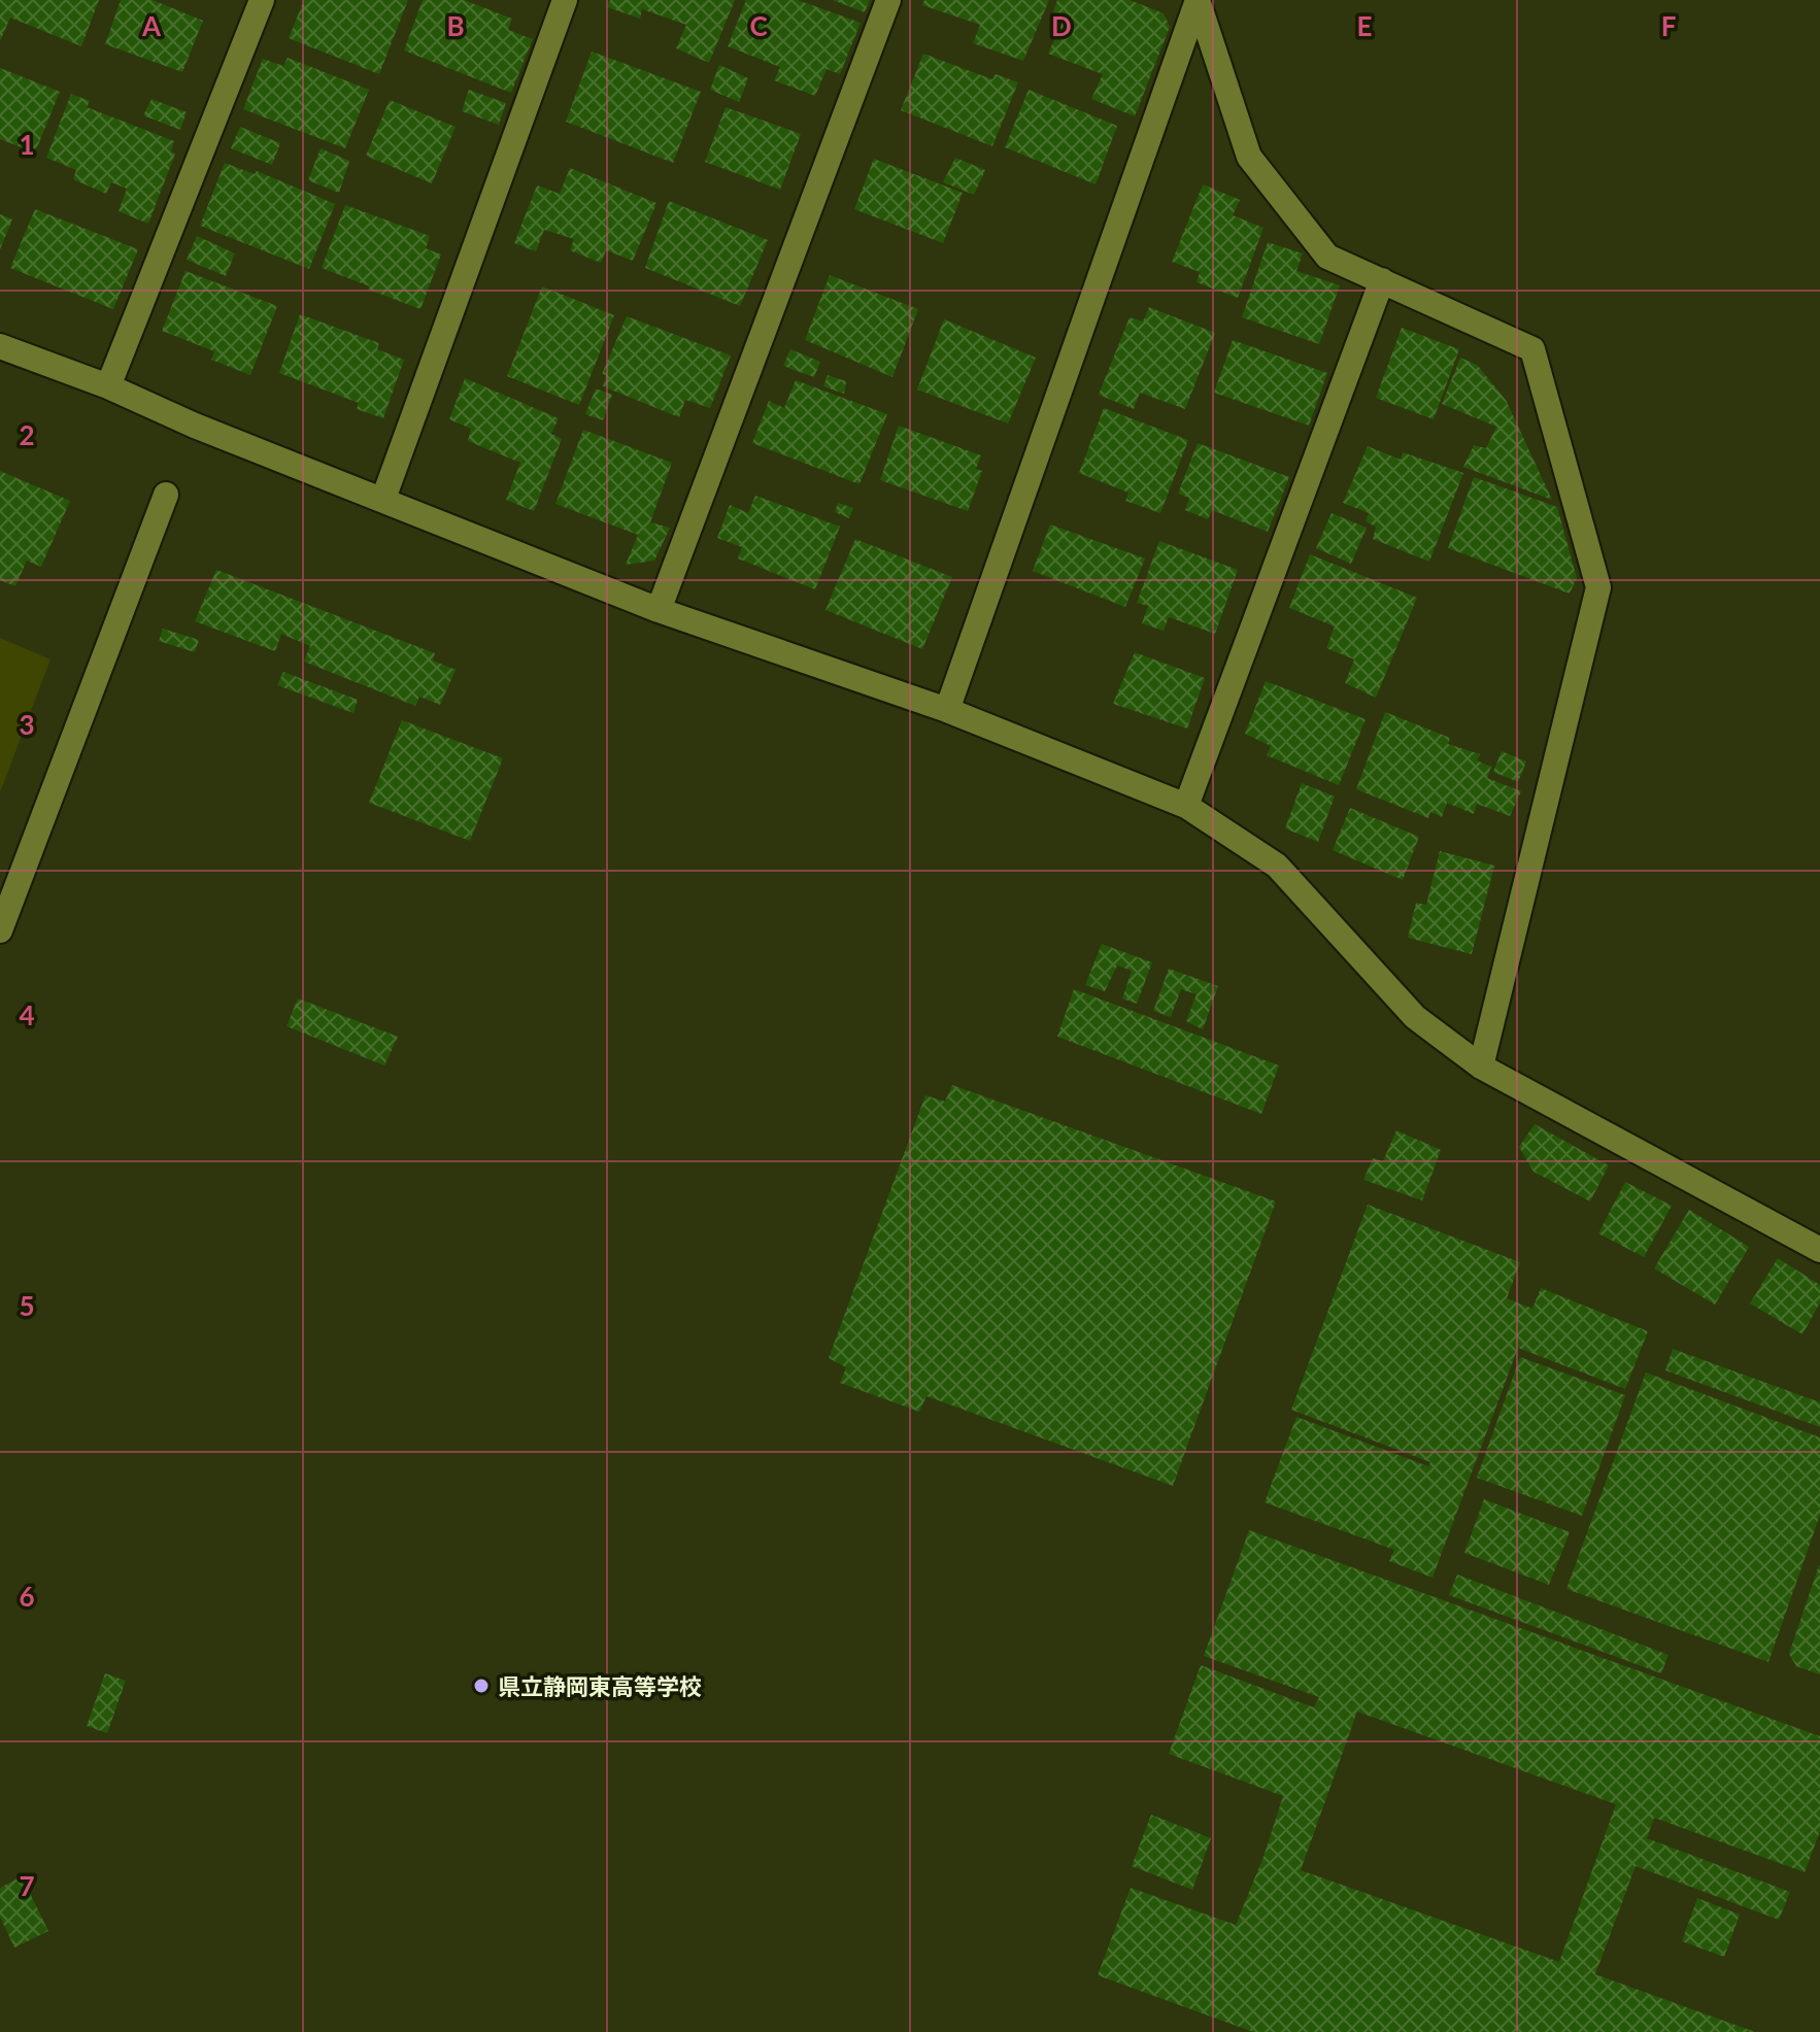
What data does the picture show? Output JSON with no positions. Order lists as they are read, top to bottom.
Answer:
{
  "places": ["県立静岡東高等学校"],
  "grid": {
    "columns": [
      "A",
      "B",
      "C",
      "D",
      "E",
      "F"
    ],
    "rows": [
      "1",
      "2",
      "3",
      "4",
      "5",
      "6",
      "7"
    ]
  }
}
